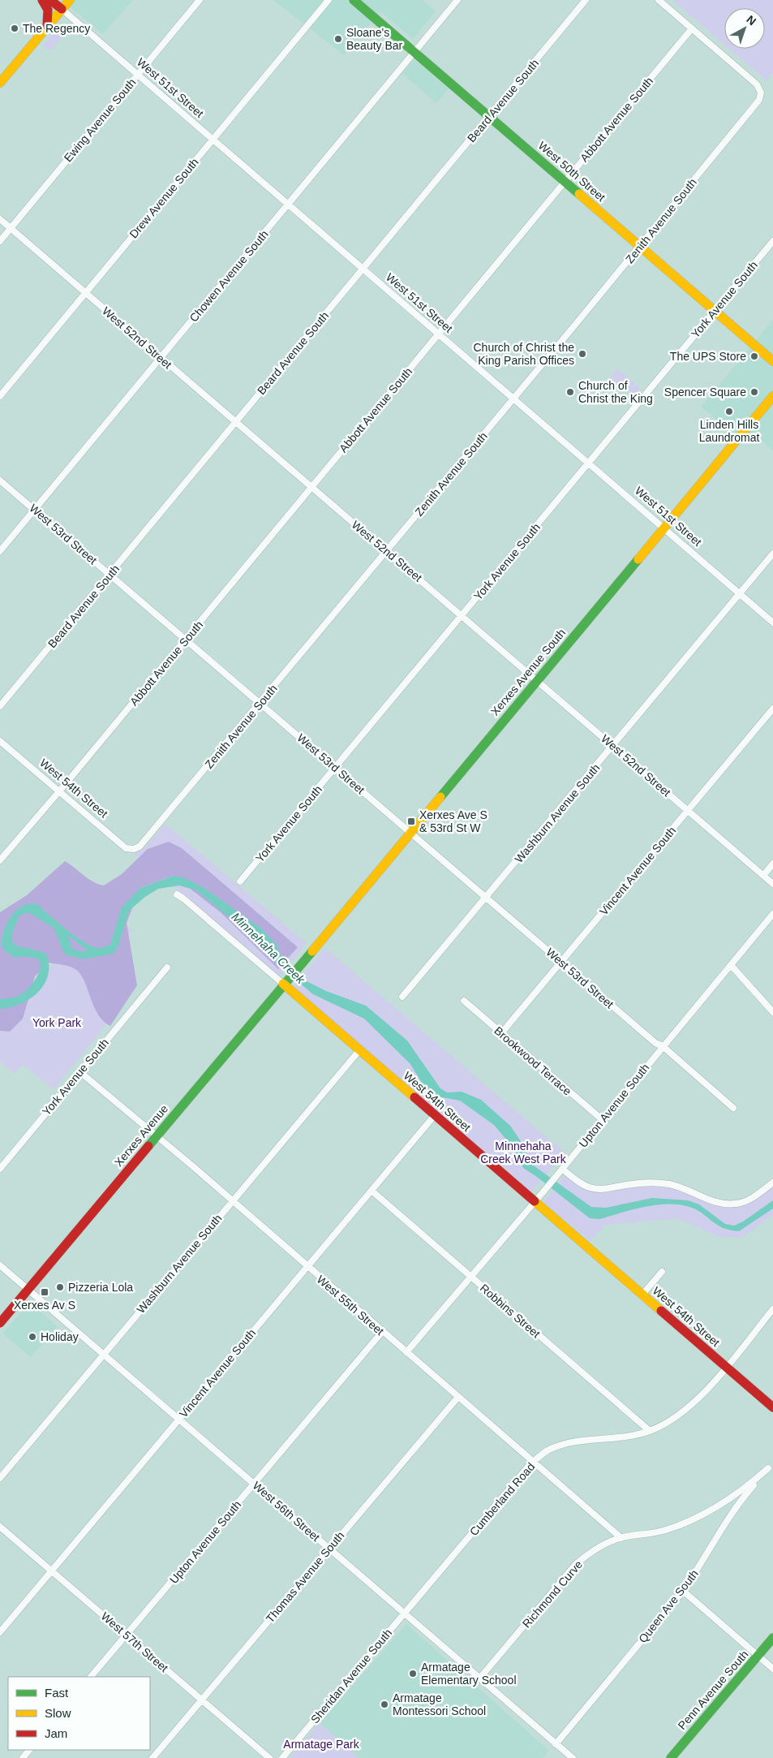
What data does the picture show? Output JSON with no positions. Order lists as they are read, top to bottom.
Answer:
{
  "streets": {
    "street": [
      "West 51st Street",
      "Beard Avenue South",
      "Abbott Avenue South",
      "Ewing Avenue South",
      "West 50th Street",
      "Drew Avenue South",
      "Zenith Avenue South",
      "Chowen Avenue South",
      "York Avenue South",
      "West 52nd Street",
      "West 53rd Street",
      "Xerxes Avenue South",
      "West 54th Street",
      "Washburn Avenue South",
      "Vincent Avenue South",
      "Brookwood Terrace",
      "Upton Avenue South",
      "Xerxes Avenue",
      "West 55th Street",
      "Robbins Street",
      "Cumberland Road",
      "West 56th Street",
      "Thomas Avenue South",
      "Richmond Curve",
      "Queen Ave South",
      "West 57th Street",
      "Sheridan Avenue South",
      "Penn Avenue South"
    ]
  },
  "crossings": [
    ["West 51st Street", "Beard Avenue South"],
    ["West 51st Street", "Abbott Avenue South"],
    ["West 51st Street", "Ewing Avenue South"],
    ["West 51st Street", "Drew Avenue South"],
    ["West 51st Street", "Zenith Avenue South"],
    ["West 51st Street", "Chowen Avenue South"],
    ["West 51st Street", "York Avenue South"],
    ["West 51st Street", "Xerxes Avenue South"],
    ["West 51st Street", "Washburn Avenue South"],
    ["Beard Avenue South", "West 50th Street"],
    ["Beard Avenue South", "West 52nd Street"],
    ["Beard Avenue South", "West 53rd Street"],
    ["Abbott Avenue South", "West 50th Street"],
    ["Abbott Avenue South", "Zenith Avenue South"],
    ["Abbott Avenue South", "West 52nd Street"],
    ["Abbott Avenue South", "West 53rd Street"],
    ["Abbott Avenue South", "West 54th Street"],
    ["Ewing Avenue South", "West 52nd Street"],
    ["West 50th Street", "Zenith Avenue South"],
    ["West 50th Street", "Chowen Avenue South"],
    ["West 50th Street", "York Avenue South"],
    ["Drew Avenue South", "West 52nd Street"],
    ["Zenith Avenue South", "West 52nd Street"],
    ["Zenith Avenue South", "West 53rd Street"],
    ["Zenith Avenue South", "West 54th Street"],
    ["Chowen Avenue South", "West 52nd Street"],
    ["Chowen Avenue South", "West 53rd Street"],
    ["York Avenue South", "West 52nd Street"],
    ["York Avenue South", "West 53rd Street"],
    ["York Avenue South", "West 55th Street"],
    ["West 52nd Street", "Xerxes Avenue South"],
    ["West 52nd Street", "Washburn Avenue South"],
    ["West 52nd Street", "Vincent Avenue South"],
    ["West 53rd Street", "Xerxes Avenue South"],
    ["West 53rd Street", "Washburn Avenue South"],
    ["West 53rd Street", "Vincent Avenue South"],
    ["West 53rd Street", "Upton Avenue South"],
    ["Xerxes Avenue South", "Xerxes Avenue"],
    ["West 54th Street", "Washburn Avenue South"],
    ["West 54th Street", "Vincent Avenue South"],
    ["West 54th Street", "Upton Avenue South"],
    ["West 54th Street", "Xerxes Avenue"],
    ["West 54th Street", "Cumberland Road"],
    ["Washburn Avenue South", "West 55th Street"],
    ["Washburn Avenue South", "West 56th Street"],
    ["Vincent Avenue South", "Brookwood Terrace"],
    ["Vincent Avenue South", "West 55th Street"],
    ["Vincent Avenue South", "Robbins Street"],
    ["Vincent Avenue South", "West 56th Street"],
    ["Vincent Avenue South", "West 57th Street"],
    ["Brookwood Terrace", "Upton Avenue South"],
    ["Upton Avenue South", "West 55th Street"],
    ["Upton Avenue South", "Robbins Street"],
    ["Upton Avenue South", "West 56th Street"],
    ["Upton Avenue South", "West 57th Street"],
    ["Xerxes Avenue", "West 55th Street"],
    ["Xerxes Avenue", "West 56th Street"],
    ["West 55th Street", "Cumberland Road"],
    ["West 55th Street", "Thomas Avenue South"],
    ["West 55th Street", "Richmond Curve"],
    ["Robbins Street", "Cumberland Road"],
    ["Cumberland Road", "West 56th Street"],
    ["Cumberland Road", "Sheridan Avenue South"],
    ["West 56th Street", "Thomas Avenue South"],
    ["West 56th Street", "Richmond Curve"],
    ["West 56th Street", "Queen Ave South"],
    ["West 56th Street", "Sheridan Avenue South"],
    ["Thomas Avenue South", "West 57th Street"],
    ["Richmond Curve", "Queen Ave South"]
  ],
  "water": ["Minnehaha Creek"],
  "parks": ["York Park", "Minnehaha Creek West Park", "Armatage Park"],
  "places": {
    "other": [
      "The Regency",
      "Sloane's Beauty Bar",
      "Church of Christ the King Parish Offices",
      "The UPS Store",
      "Church of Christ the King",
      "Spencer Square",
      "Linden Hills Laundromat",
      "Pizzeria Lola",
      "Holiday",
      "Armatage Elementary School",
      "Armatage Montessori School"
    ],
    "transit": ["Xerxes Ave S & 53rd St W", "Xerxes Av S"]
  },
  "legend": ["Fast", "Slow", "Jam"],
  "north": "top right"
}
